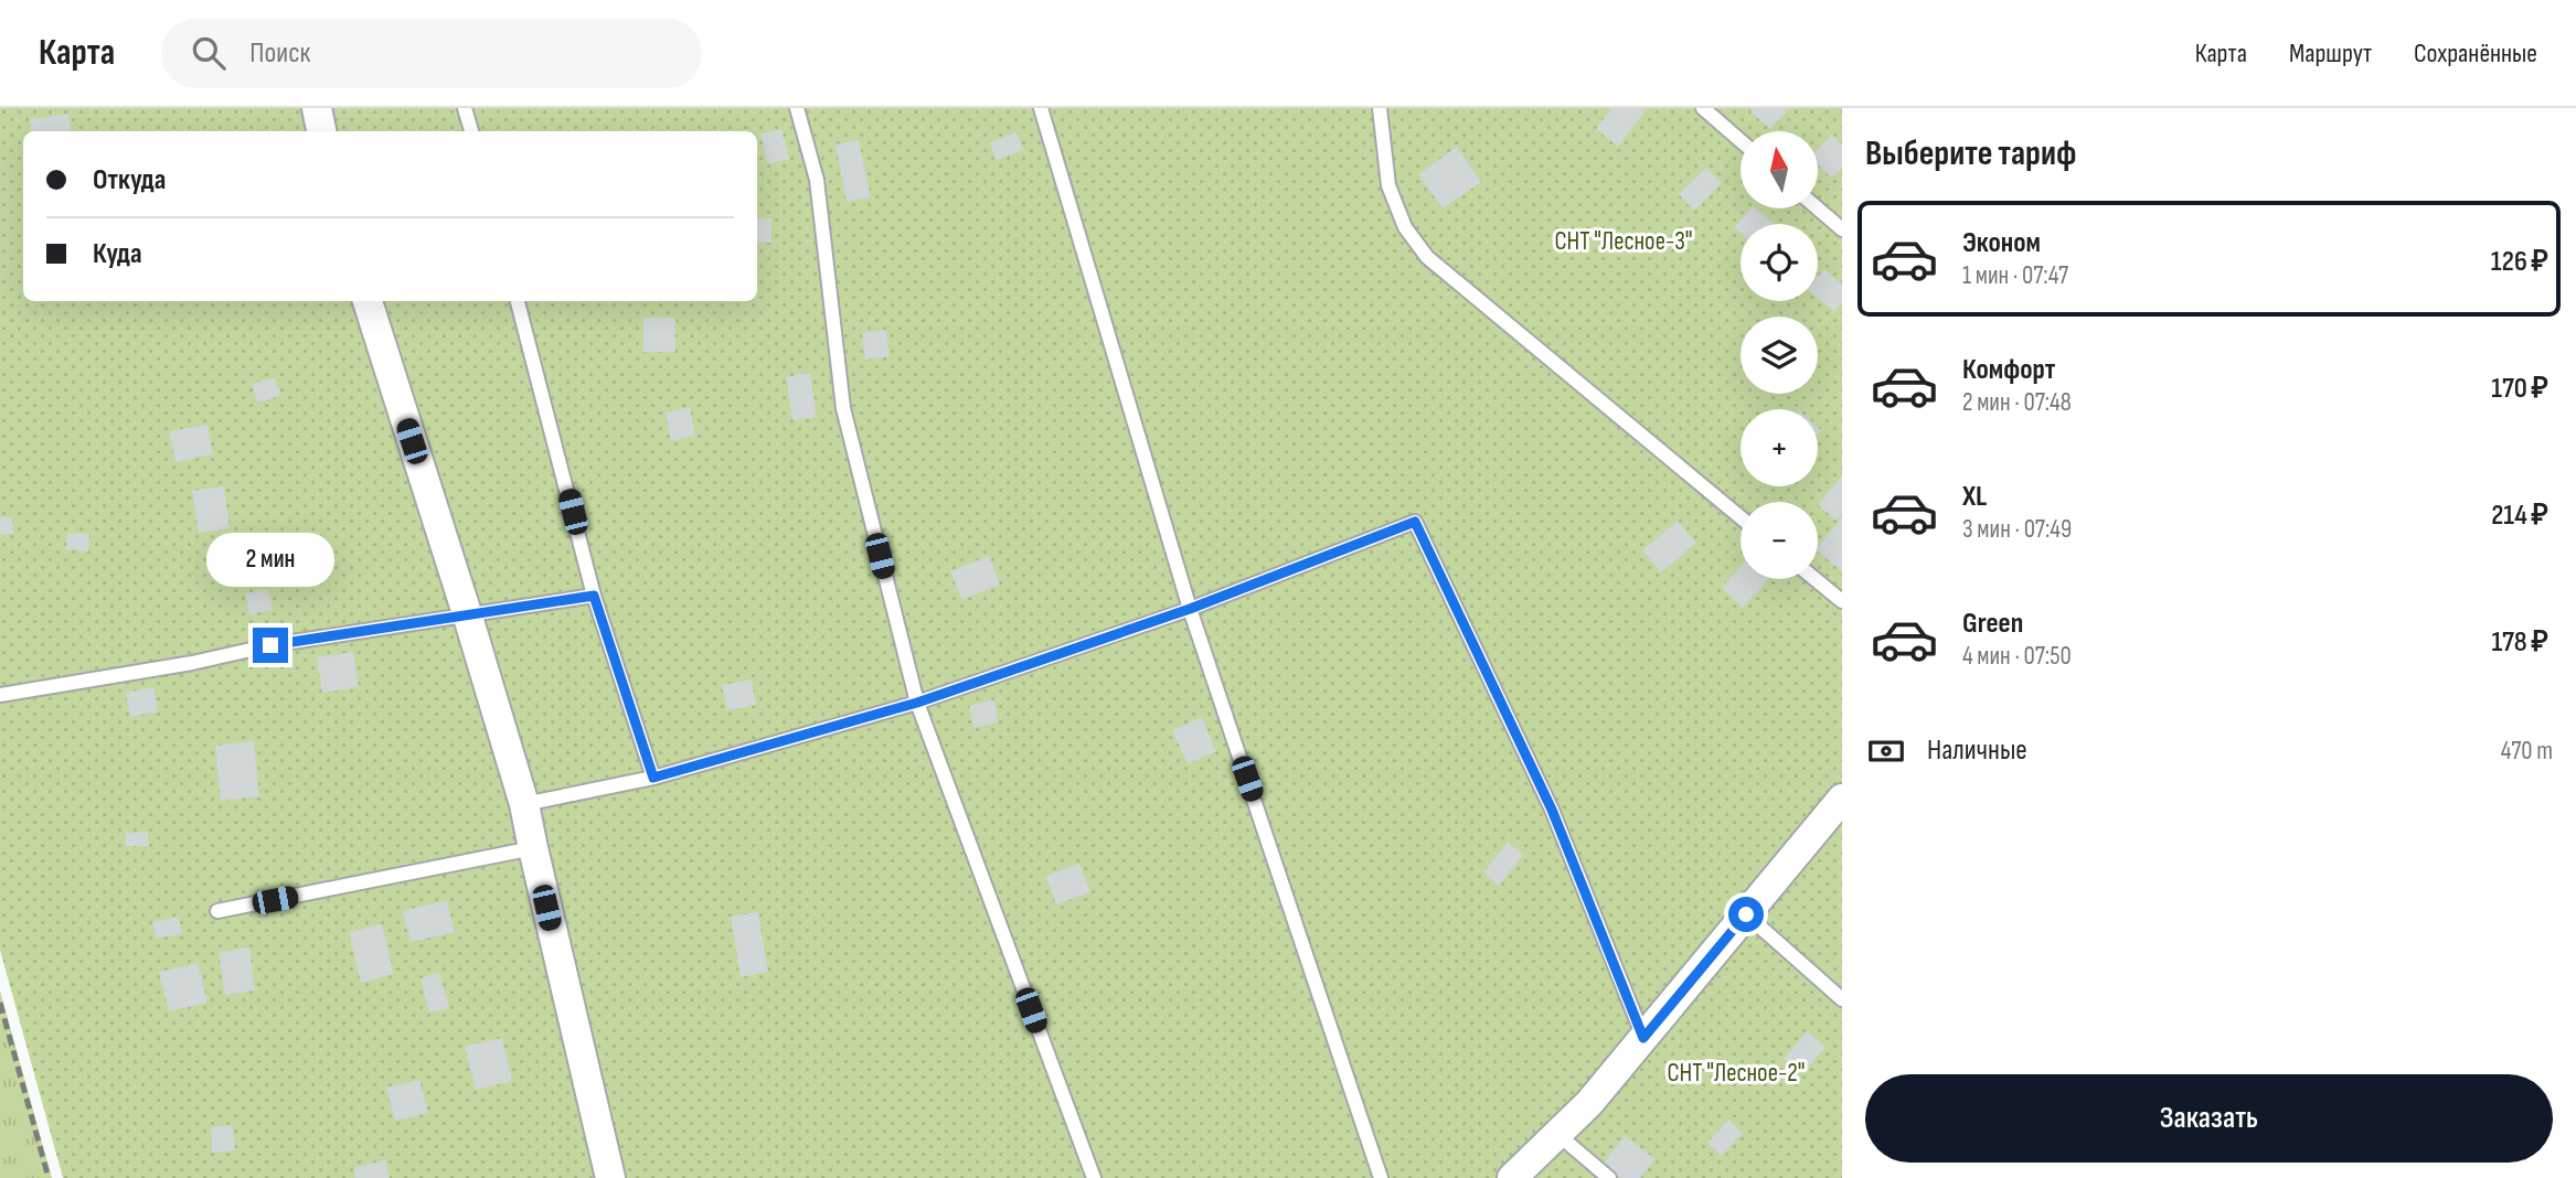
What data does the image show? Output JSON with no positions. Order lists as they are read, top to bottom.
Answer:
{
  "parks": ["СНТ \"Лесное-3\"", "СНТ \"Лесное-2\""],
  "north": "top",
  "page": {
    "header": "Карта",
    "search": "Поиск",
    "nav": ["Карта", "Маршрут", "Сохранённые"],
    "heading": "Выберите тариф",
    "map_buttons": ["+", "−"],
    "banner": ["Откуда", "Куда"],
    "list": [
      {
        "name": "Эконом",
        "note": "1 мин · 07:47",
        "value": "126 ₽"
      },
      {
        "name": "Комфорт",
        "note": "2 мин · 07:48",
        "value": "170 ₽"
      },
      {
        "name": "XL",
        "note": "3 мин · 07:49",
        "value": "214 ₽"
      },
      {
        "name": "Green",
        "note": "4 мин · 07:50",
        "value": "178 ₽"
      }
    ],
    "bubble": "2 мин",
    "pay": ["Наличные", "470 m"],
    "buttons": "Заказать"
  }
}
